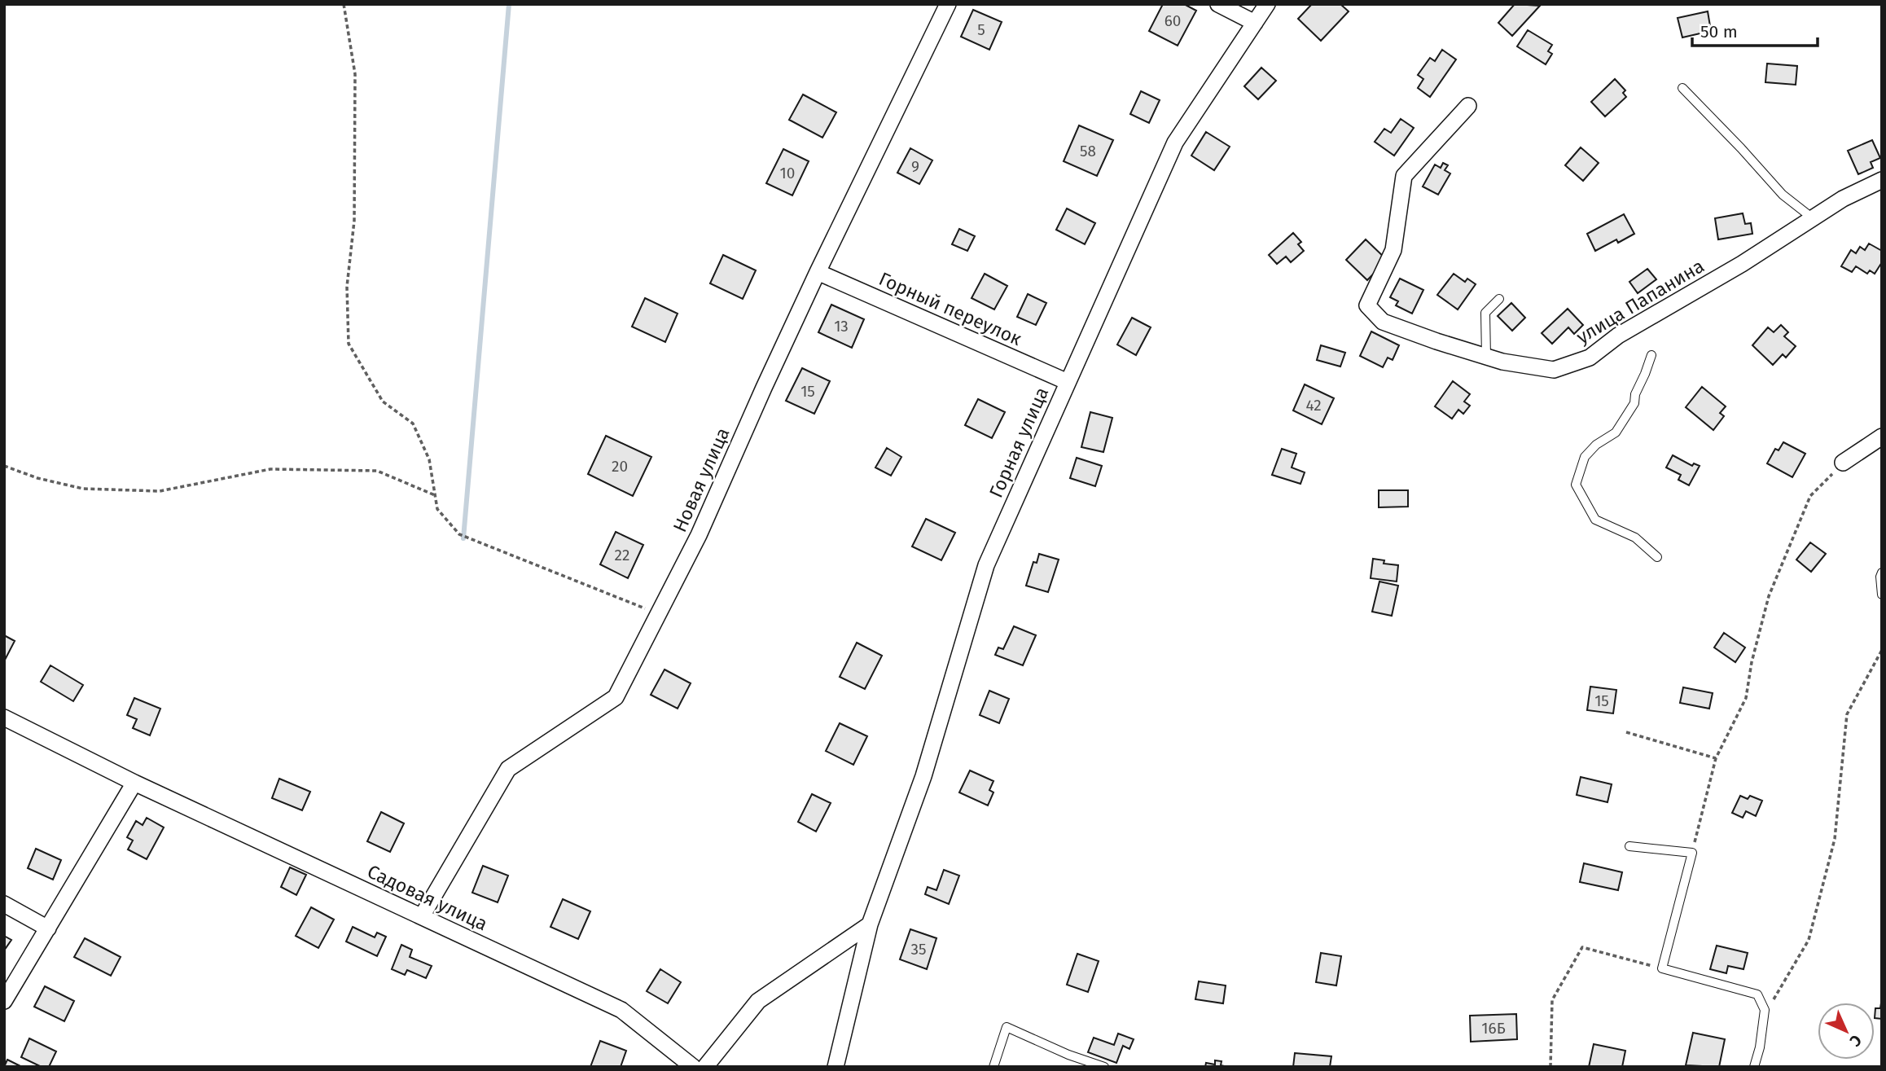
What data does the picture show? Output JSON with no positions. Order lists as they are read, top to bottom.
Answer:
{
  "streets": {
    "street": [
      "улица Папанина",
      "Горный переулок",
      "Горная улица",
      "Новая улица",
      "Садовая улица"
    ]
  },
  "crossings": [
    ["Горный переулок", "Горная улица"],
    ["Горный переулок", "Новая улица"],
    ["Новая улица", "Садовая улица"]
  ],
  "house_numbers": [
    "60",
    "5",
    "58",
    "9",
    "10",
    "13",
    "15",
    "42",
    "20",
    "22",
    "15",
    "35",
    "16Б"
  ],
  "scale_bar": "50 m",
  "north": "bottom right"
}
